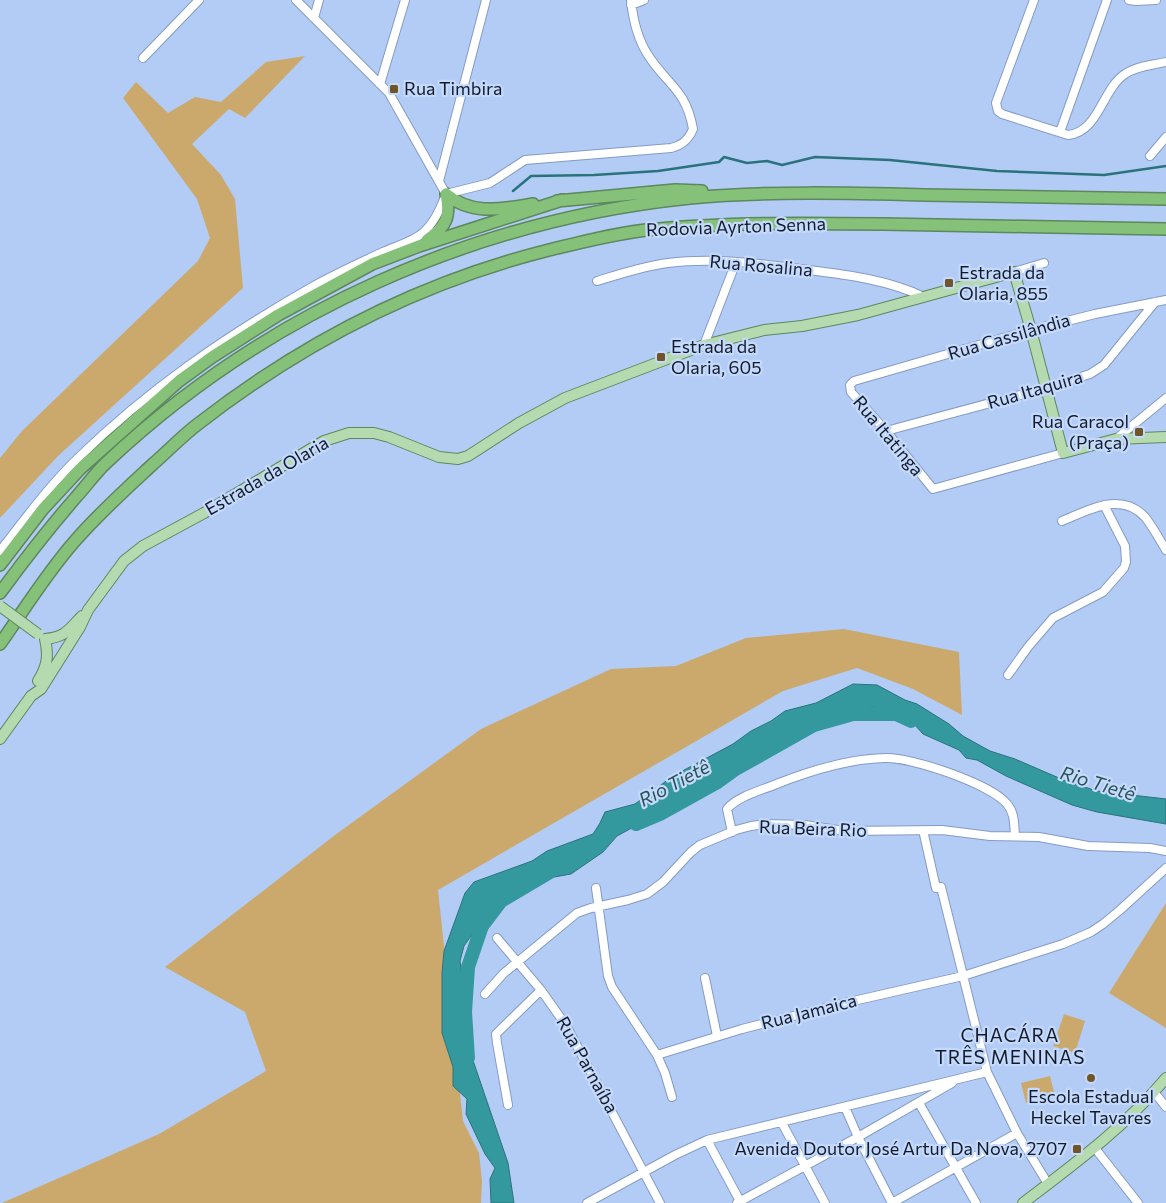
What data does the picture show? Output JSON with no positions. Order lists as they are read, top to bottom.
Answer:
{
  "streets": {
    "highway": ["Rodovia Ayrton Senna"],
    "main road": ["Estrada da Olaria"],
    "street": [
      "Rua Rosalina",
      "Rua Cassilândia",
      "Rua Itaquira",
      "Rua Itatinga",
      "Rua Beira Rio",
      "Rua Jamaica",
      "Rua Parnaíba"
    ]
  },
  "crossings": [
    ["Rua Rosalina", "Estrada da Olaria"],
    ["Rua Cassilândia", "Rua Itaquira"],
    ["Rua Cassilândia", "Rua Itatinga"],
    ["Rua Itaquira", "Rua Itatinga"],
    ["Rua Beira Rio", "Rua Parnaíba"]
  ],
  "districts": ["CHACÁRA TRÊS MENINAS"],
  "water": ["Rio Tietê"],
  "places": {
    "transit": [
      "Rua Timbira",
      "Estrada da Olaria, 855",
      "Estrada da Olaria, 605",
      "Rua Caracol (Praça)",
      "Avenida Doutor José Artur Da Nova, 2707"
    ],
    "other": ["Escola Estadual Heckel Tavares"]
  }
}
